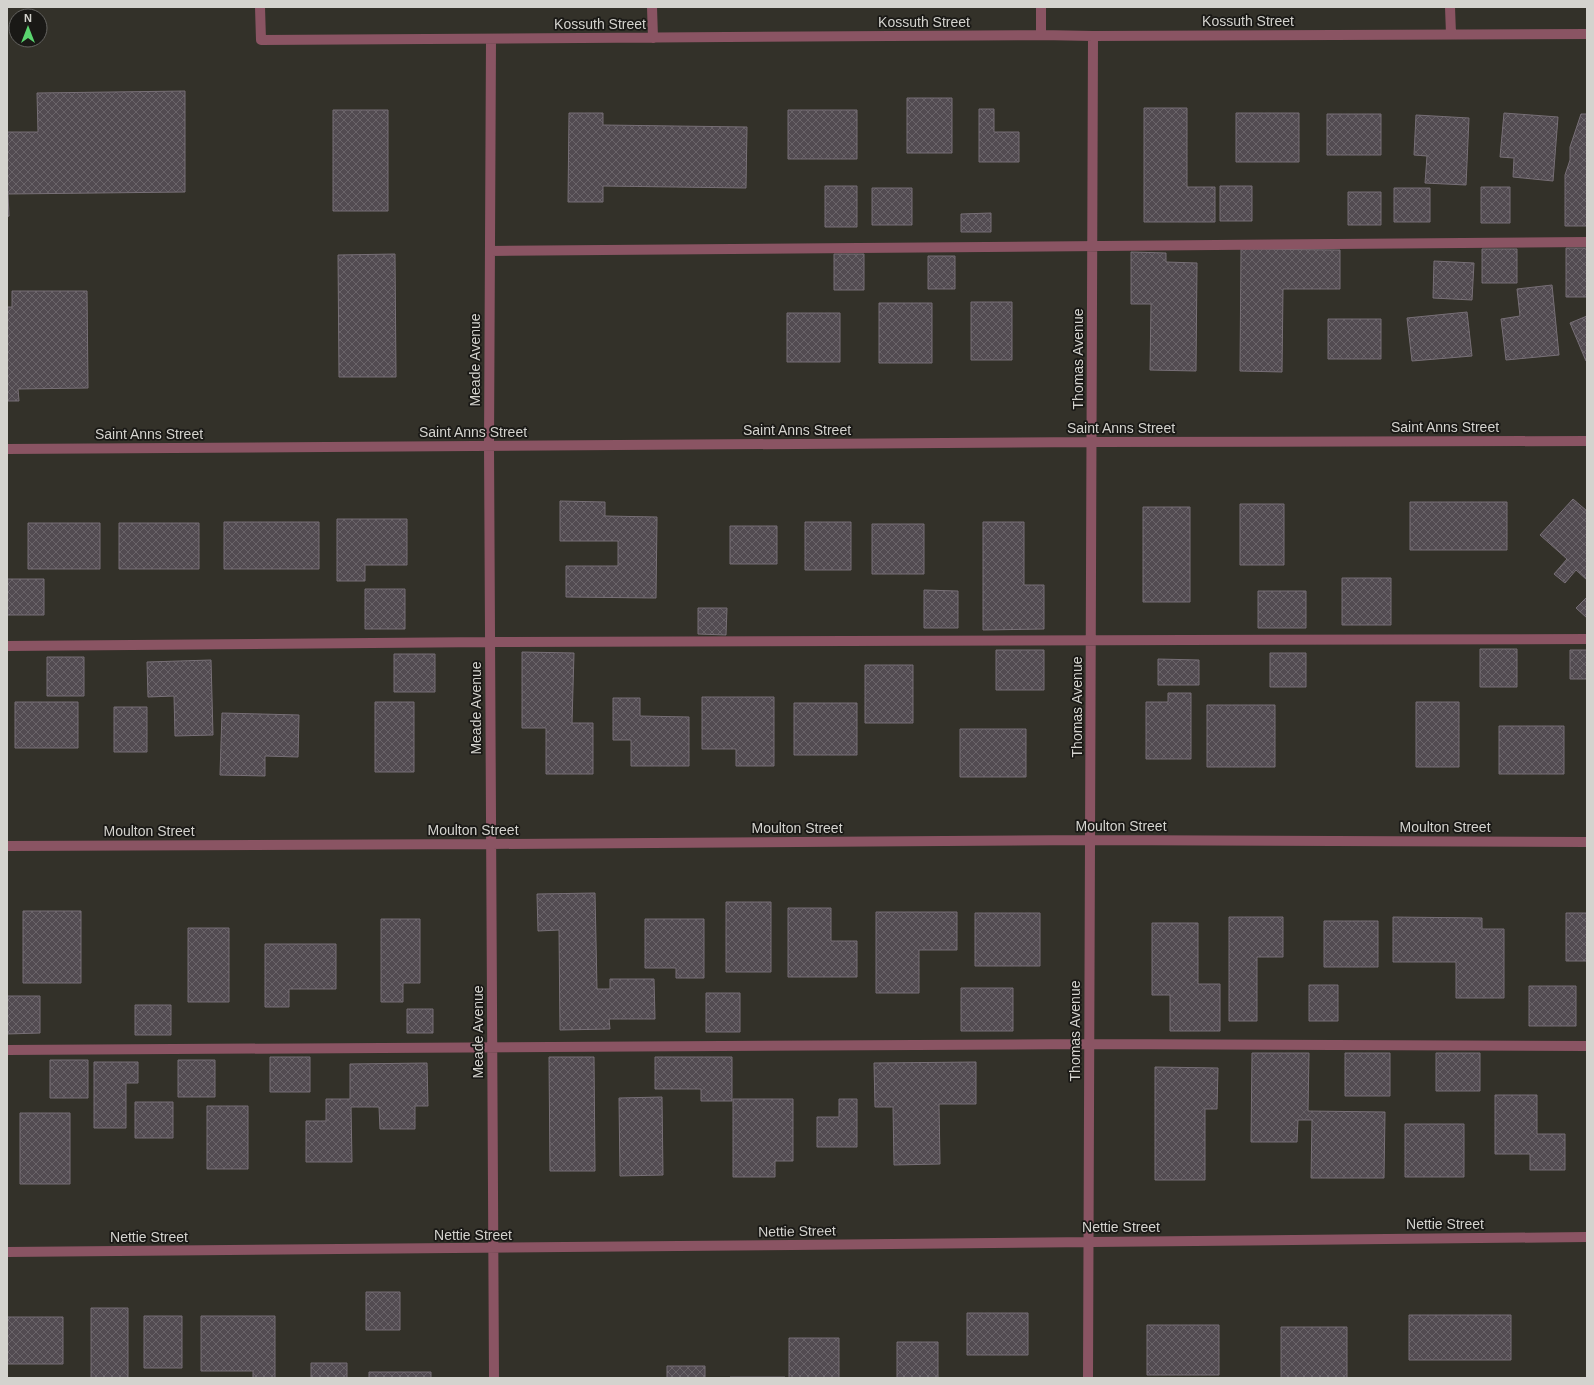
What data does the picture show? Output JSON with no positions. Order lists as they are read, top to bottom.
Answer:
{
  "streets": {
    "street": [
      "Kossuth Street",
      "Thomas Avenue",
      "Meade Avenue",
      "Saint Anns Street",
      "Moulton Street",
      "Nettie Street"
    ]
  },
  "crossings": [
    ["Kossuth Street", "Thomas Avenue"],
    ["Kossuth Street", "Meade Avenue"],
    ["Thomas Avenue", "Saint Anns Street"],
    ["Thomas Avenue", "Moulton Street"],
    ["Thomas Avenue", "Nettie Street"],
    ["Meade Avenue", "Saint Anns Street"],
    ["Meade Avenue", "Moulton Street"],
    ["Meade Avenue", "Nettie Street"]
  ],
  "north": "top"
}
